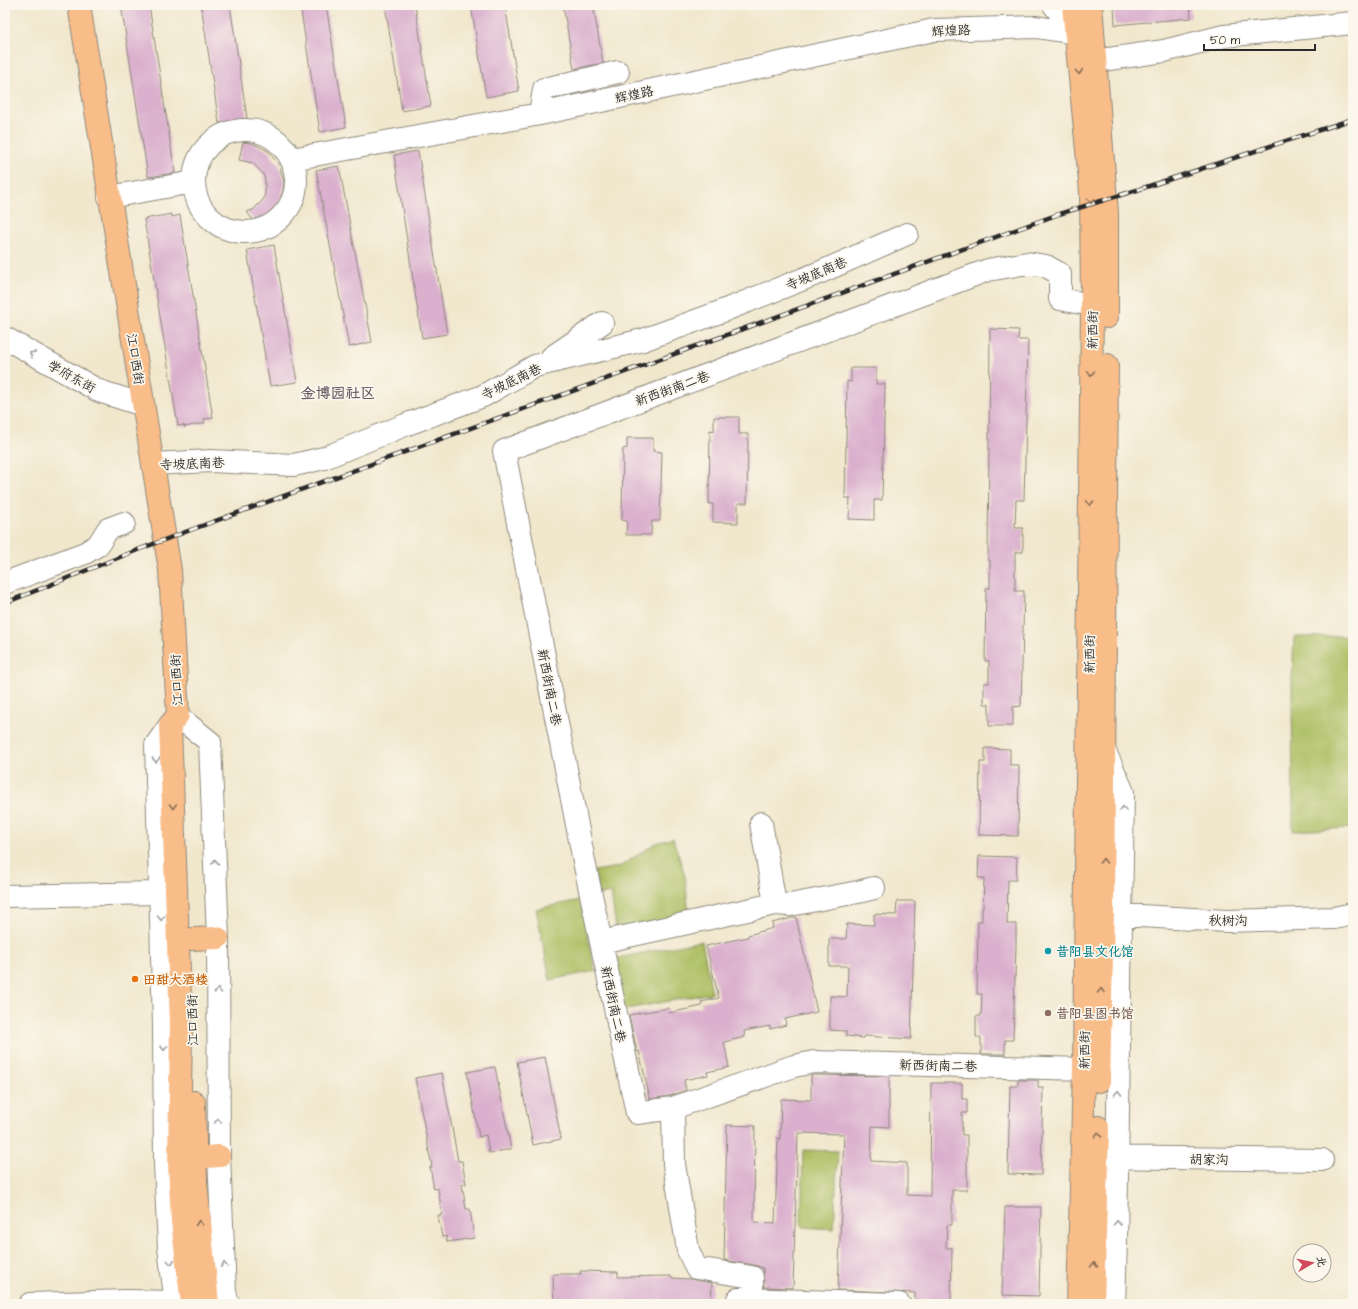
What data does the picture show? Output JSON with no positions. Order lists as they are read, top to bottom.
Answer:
{
  "streets": {
    "main road": ["新西街", "江口西街"],
    "street": [
      "辉煌路",
      "寺坡底南巷",
      "学府东街",
      "新西街南二巷",
      "秋树沟",
      "胡家沟"
    ]
  },
  "crossings": [
    ["辉煌路", "新西街"],
    ["寺坡底南巷", "江口西街"],
    ["新西街", "新西街南二巷"],
    ["新西街", "秋树沟"],
    ["新西街", "胡家沟"],
    ["江口西街", "学府东街"]
  ],
  "one_way": ["学府东街"],
  "districts": ["金博园社区"],
  "places": ["昔阳县文化馆", "田甜大酒楼", "昔阳县图书馆"],
  "scale_bar": "50 m",
  "north": "right"
}
